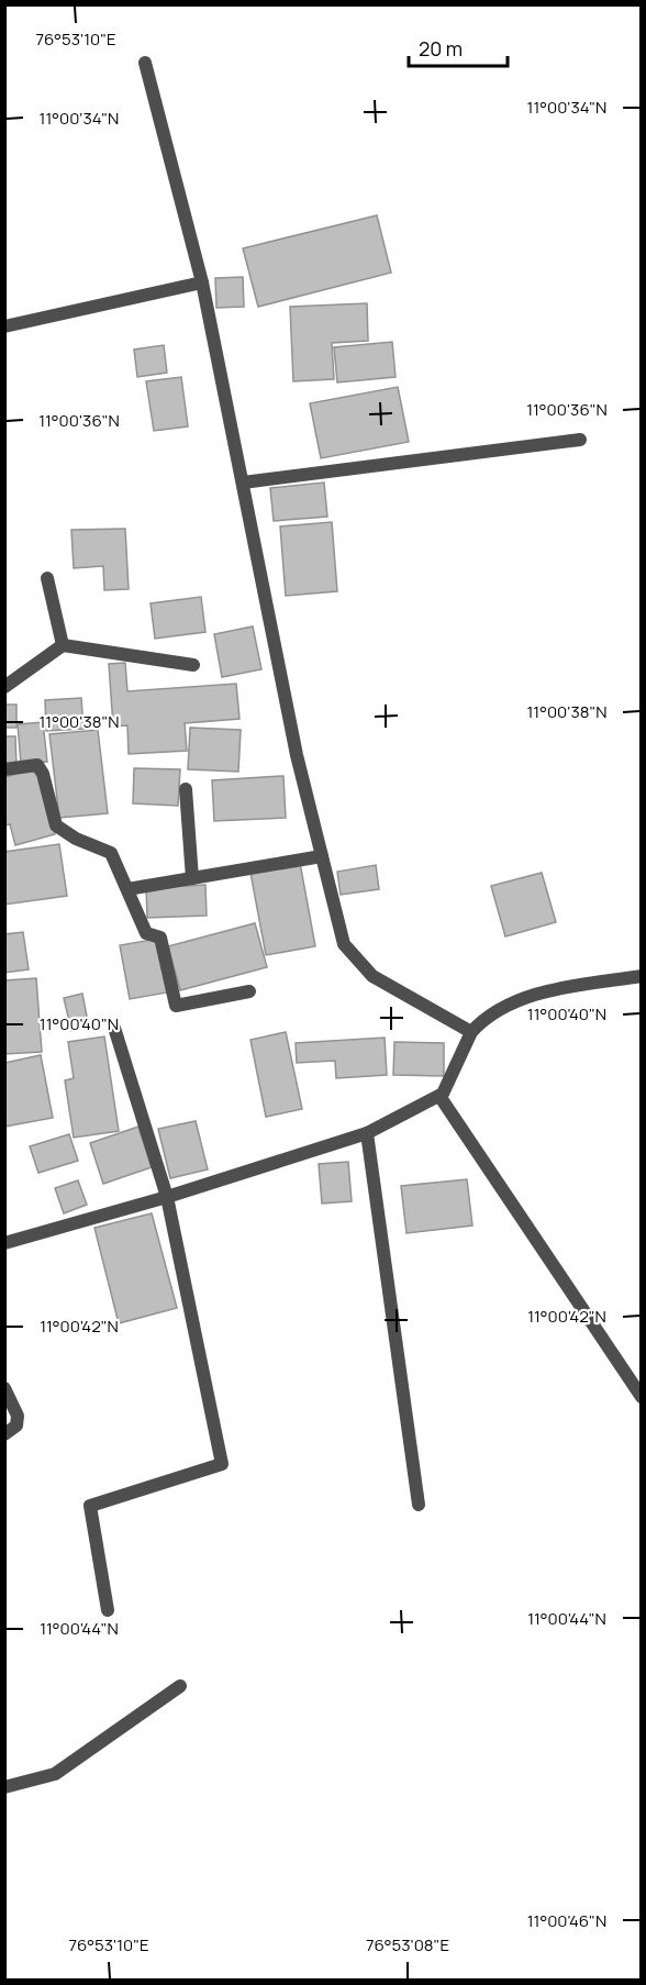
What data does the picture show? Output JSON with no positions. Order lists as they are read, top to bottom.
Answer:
{
  "scale_bar": "20 m",
  "coordinates": [
    "76°53'10\"E",
    "11°00'34\"N",
    "11°00'36\"N",
    "11°00'38\"N",
    "11°00'40\"N",
    "11°00'42\"N",
    "11°00'44\"N",
    "11°00'46\"N",
    "76°53'08\"E"
  ]
}
